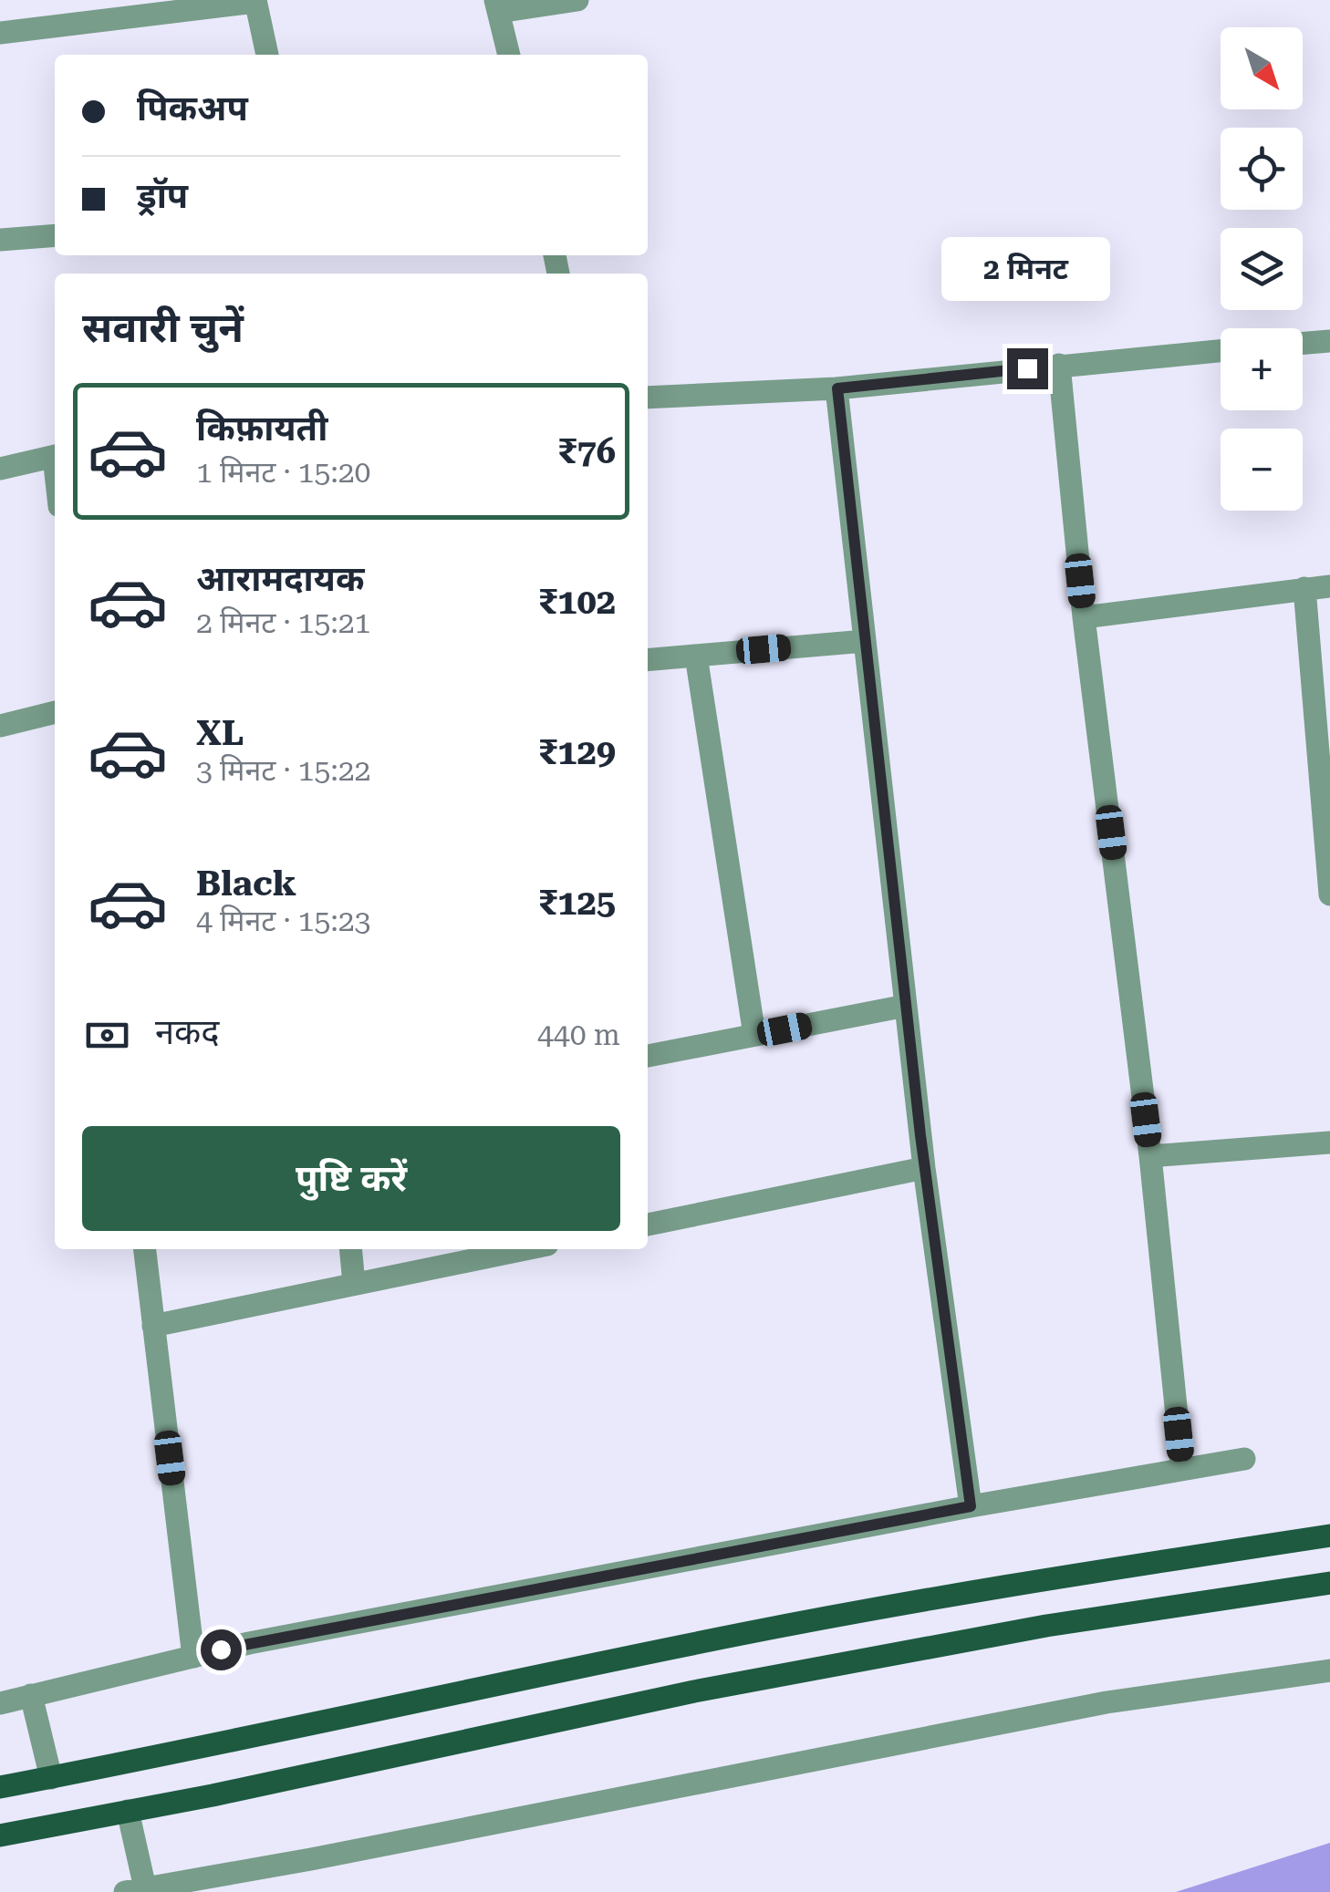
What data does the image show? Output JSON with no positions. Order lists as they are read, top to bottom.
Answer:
{
  "north": "bottom right",
  "page": {
    "map_buttons": ["+", "−"],
    "banner": ["पिकअप", "ड्रॉप"],
    "bubble": "2 मिनट",
    "heading": "सवारी चुनें",
    "list": [
      {
        "name": "किफ़ायती",
        "note": "1 मिनट · 15:20",
        "value": "₹76"
      },
      {
        "name": "आरामदायक",
        "note": "2 मिनट · 15:21",
        "value": "₹102"
      },
      {
        "name": "XL",
        "note": "3 मिनट · 15:22",
        "value": "₹129"
      },
      {
        "name": "Black",
        "note": "4 मिनट · 15:23",
        "value": "₹125"
      }
    ],
    "pay": ["नकद", "440 m"],
    "buttons": "पुष्टि करें"
  }
}
